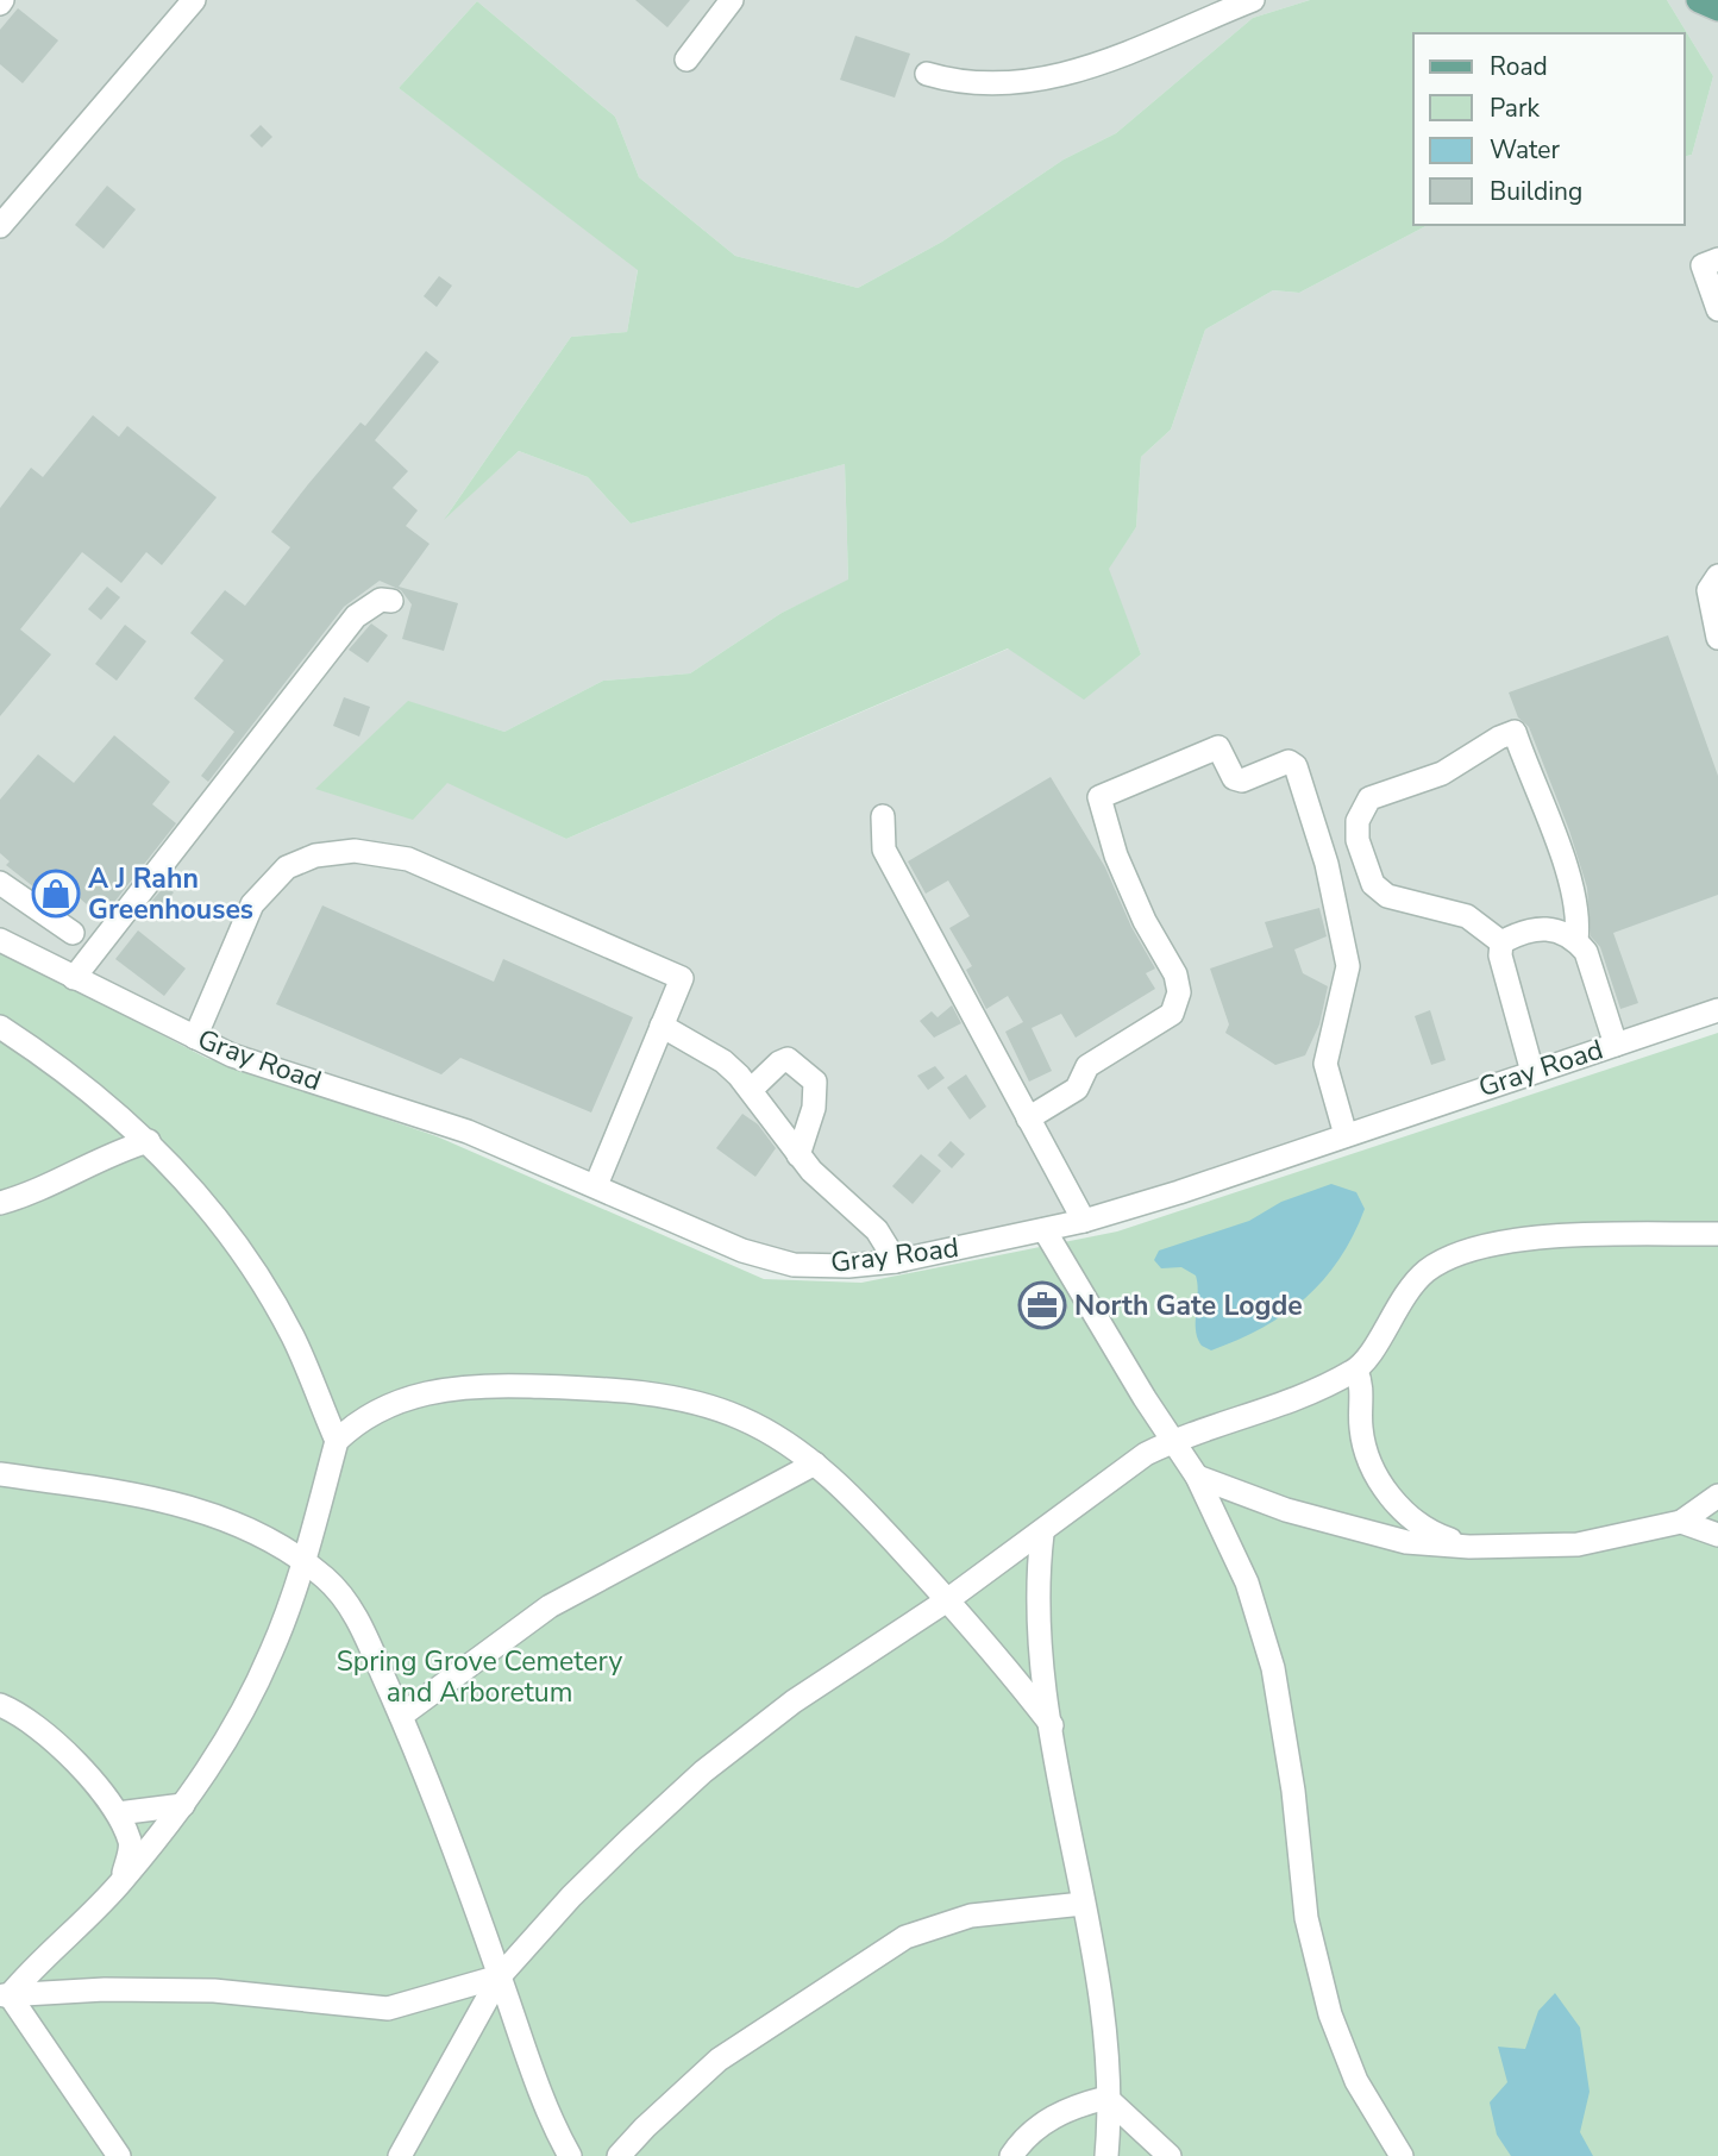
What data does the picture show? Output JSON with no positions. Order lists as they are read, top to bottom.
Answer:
{
  "streets": {
    "street": ["Gray Road"]
  },
  "parks": ["Spring Grove Cemetery and Arboretum"],
  "places": {
    "shop": ["A J Rahn Greenhouses"],
    "office": ["North Gate Logde"]
  },
  "legend": [
    "Road",
    "Park",
    "Water",
    "Building"
  ]
}
